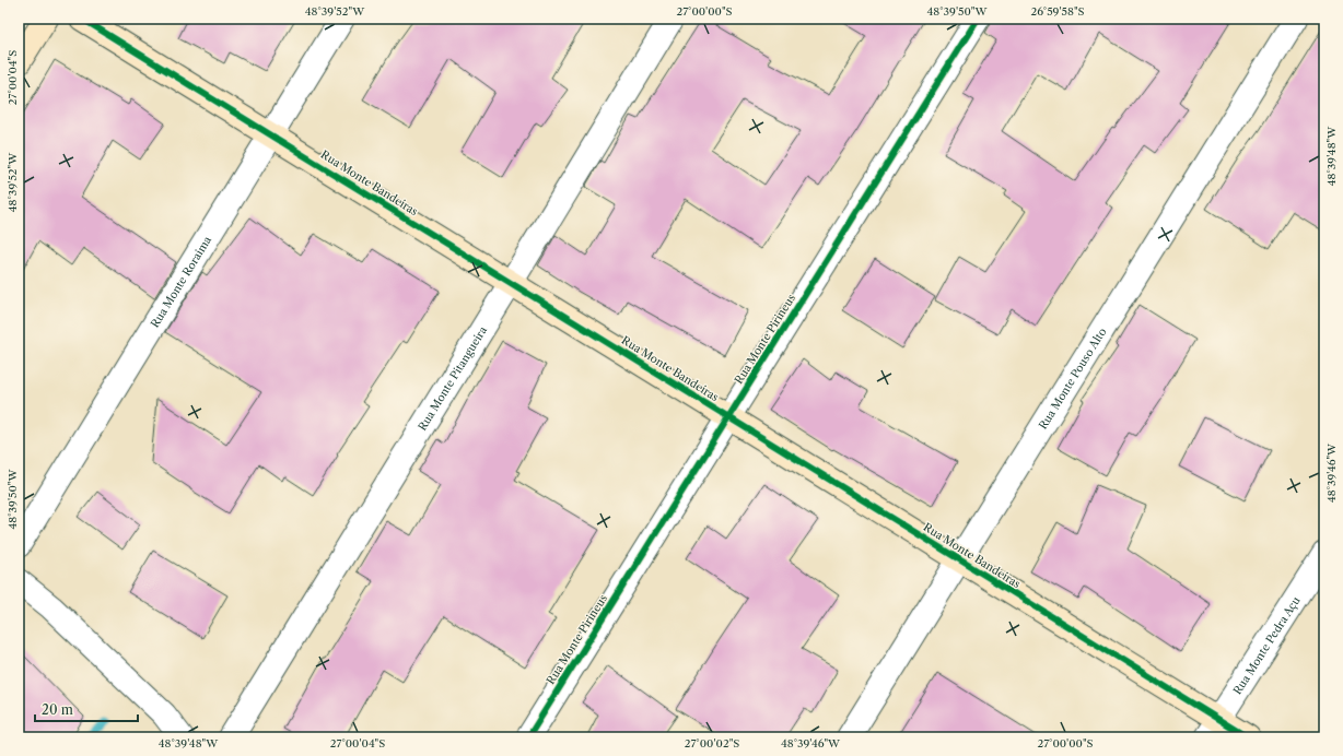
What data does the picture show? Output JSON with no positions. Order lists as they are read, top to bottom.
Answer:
{
  "streets": {
    "main road": ["Rua Monte Bandeiras"],
    "street": [
      "Rua Monte Roraima",
      "Rua Monte Pirineus",
      "Rua Monte Pouso Alto",
      "Rua Monte Pitangueira",
      "Rua Monte Pedra Açu"
    ]
  },
  "crossings": [
    ["Rua Monte Bandeiras", "Rua Monte Roraima"],
    ["Rua Monte Bandeiras", "Rua Monte Pirineus"],
    ["Rua Monte Bandeiras", "Rua Monte Pouso Alto"],
    ["Rua Monte Bandeiras", "Rua Monte Pitangueira"],
    ["Rua Monte Bandeiras", "Rua Monte Pedra Açu"]
  ],
  "scale_bar": "20 m",
  "coordinates": [
    "48°39'52\"W",
    "27°00'00\"S",
    "48°39'50\"W",
    "26°59'58\"S",
    "27°00'04\"S",
    "48°39'48\"W",
    "48°39'46\"W",
    "27°00'02\"S"
  ]
}
